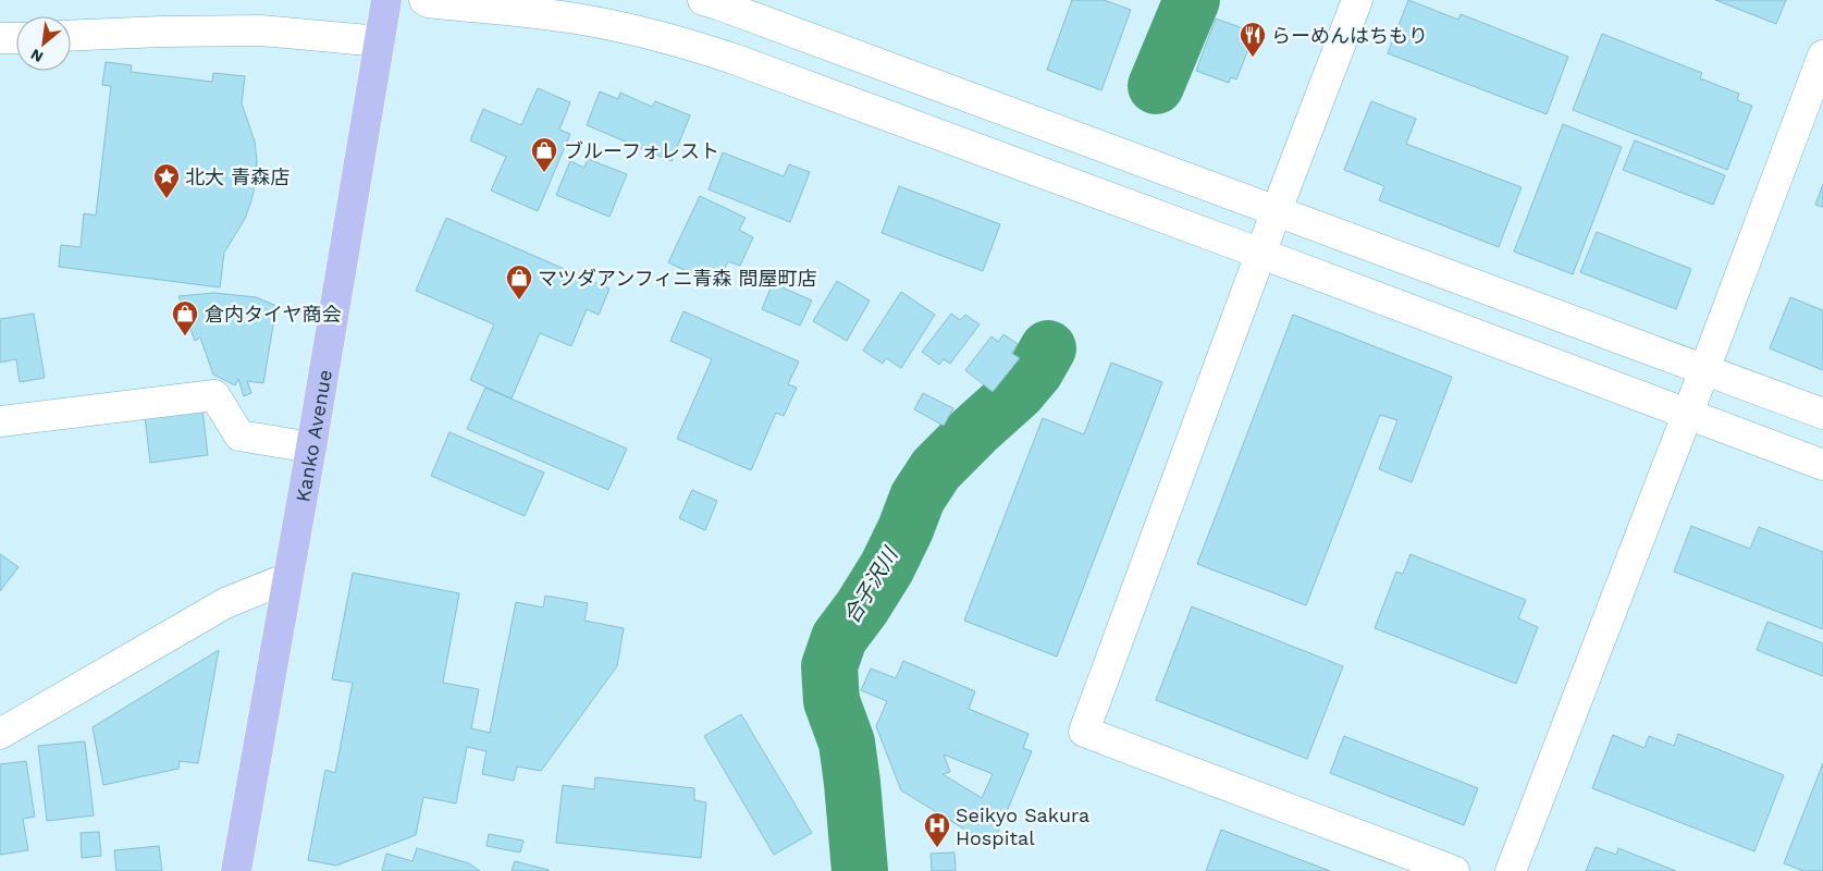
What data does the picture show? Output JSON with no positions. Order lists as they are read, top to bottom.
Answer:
{
  "streets": {
    "highway": ["Kanko Avenue"]
  },
  "water": ["合子沢川"],
  "places": {
    "restaurant": ["らーめんはちもり"],
    "shop": ["ブルーフォレスト", "マツダアンフィニ青森 問屋町店", "倉内タイヤ商会"],
    "place": ["北大 青森店"],
    "hospital": ["Seikyo Sakura Hospital"]
  },
  "north": "bottom left"
}
